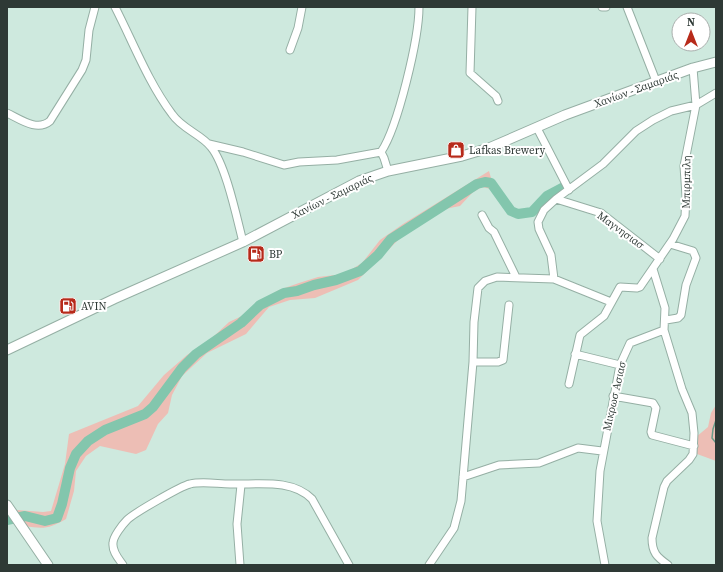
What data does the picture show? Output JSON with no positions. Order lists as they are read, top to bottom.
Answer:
{
  "streets": {
    "main road": ["Χανίων - Σαμαριάς"],
    "street": ["Μπιρμπιλη", "Μαγνησιασ", "Μικρωσ Ασιασ"]
  },
  "crossings": [
    ["Χανίων - Σαμαριάς", "Μπιρμπιλη"],
    ["Μπιρμπιλη", "Μαγνησιασ"]
  ],
  "places": {
    "shop": ["Lafkas Brewery"],
    "fuel station": ["BP", "AVIN"]
  },
  "north": "top"
}
